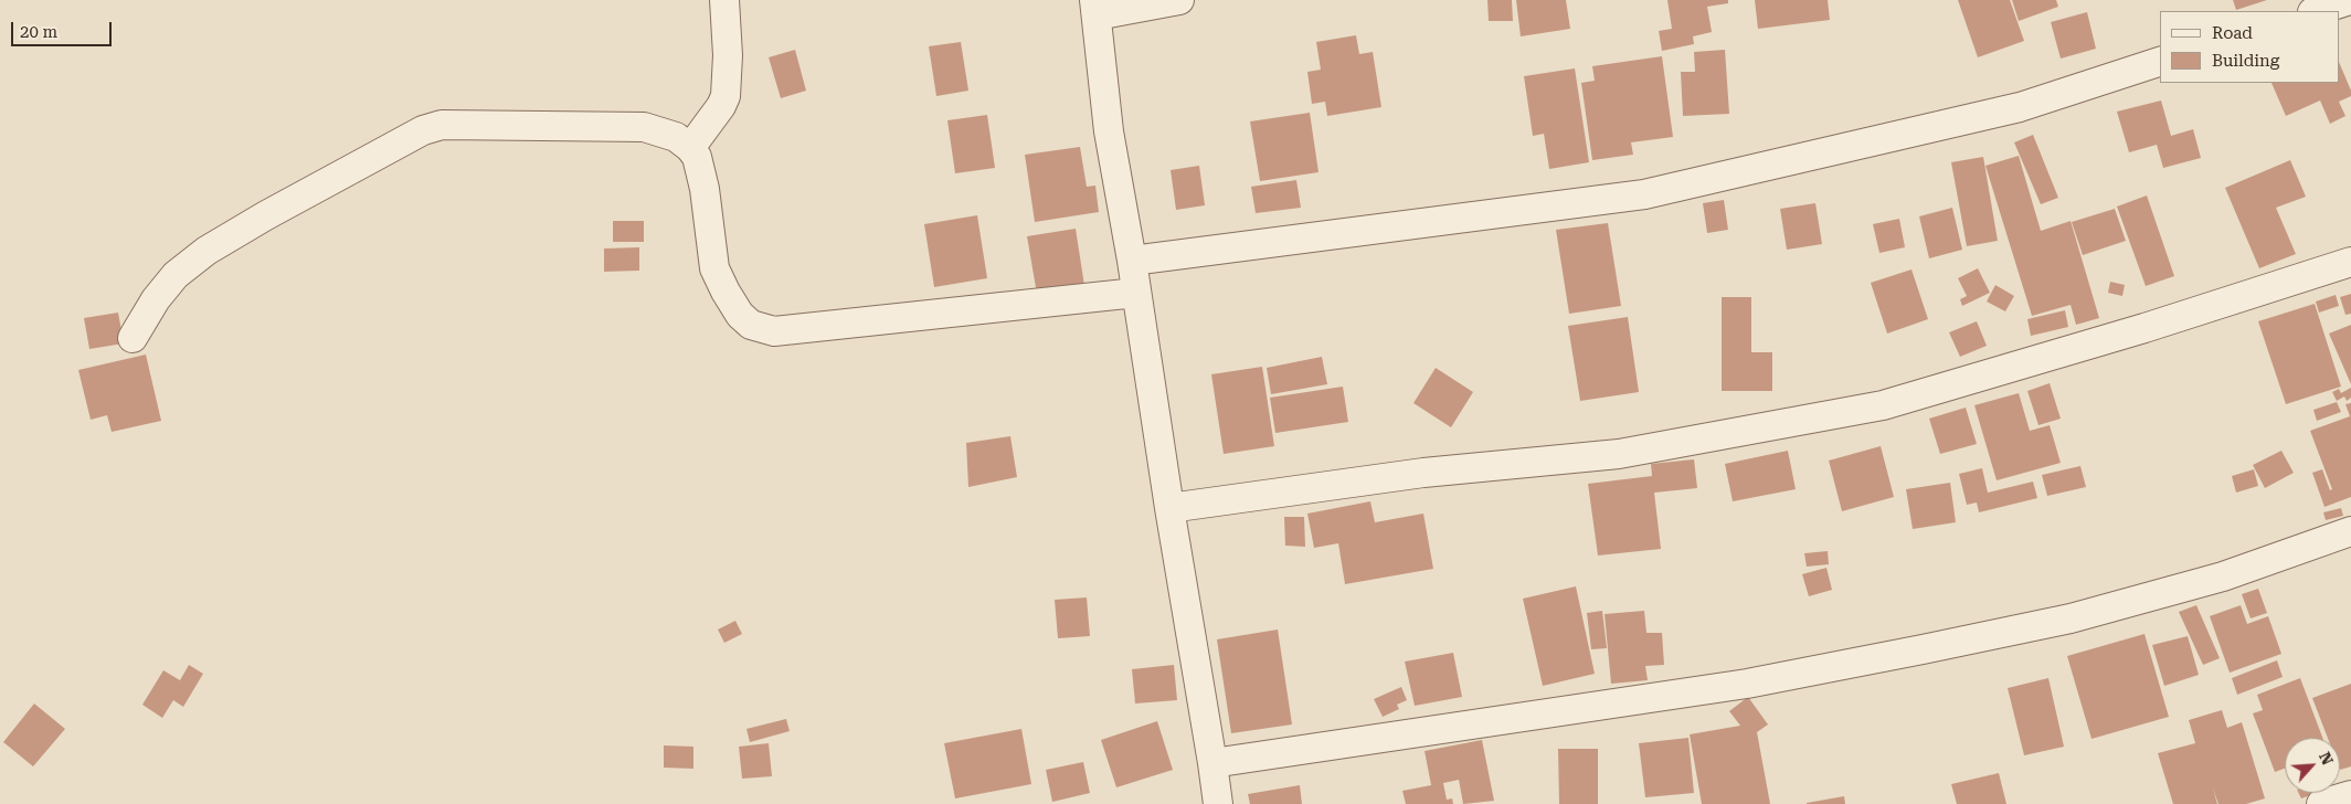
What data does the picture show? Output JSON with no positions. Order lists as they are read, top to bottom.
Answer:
{
  "legend": ["Road", "Building"],
  "scale_bar": "20 m",
  "north": "top right"
}
